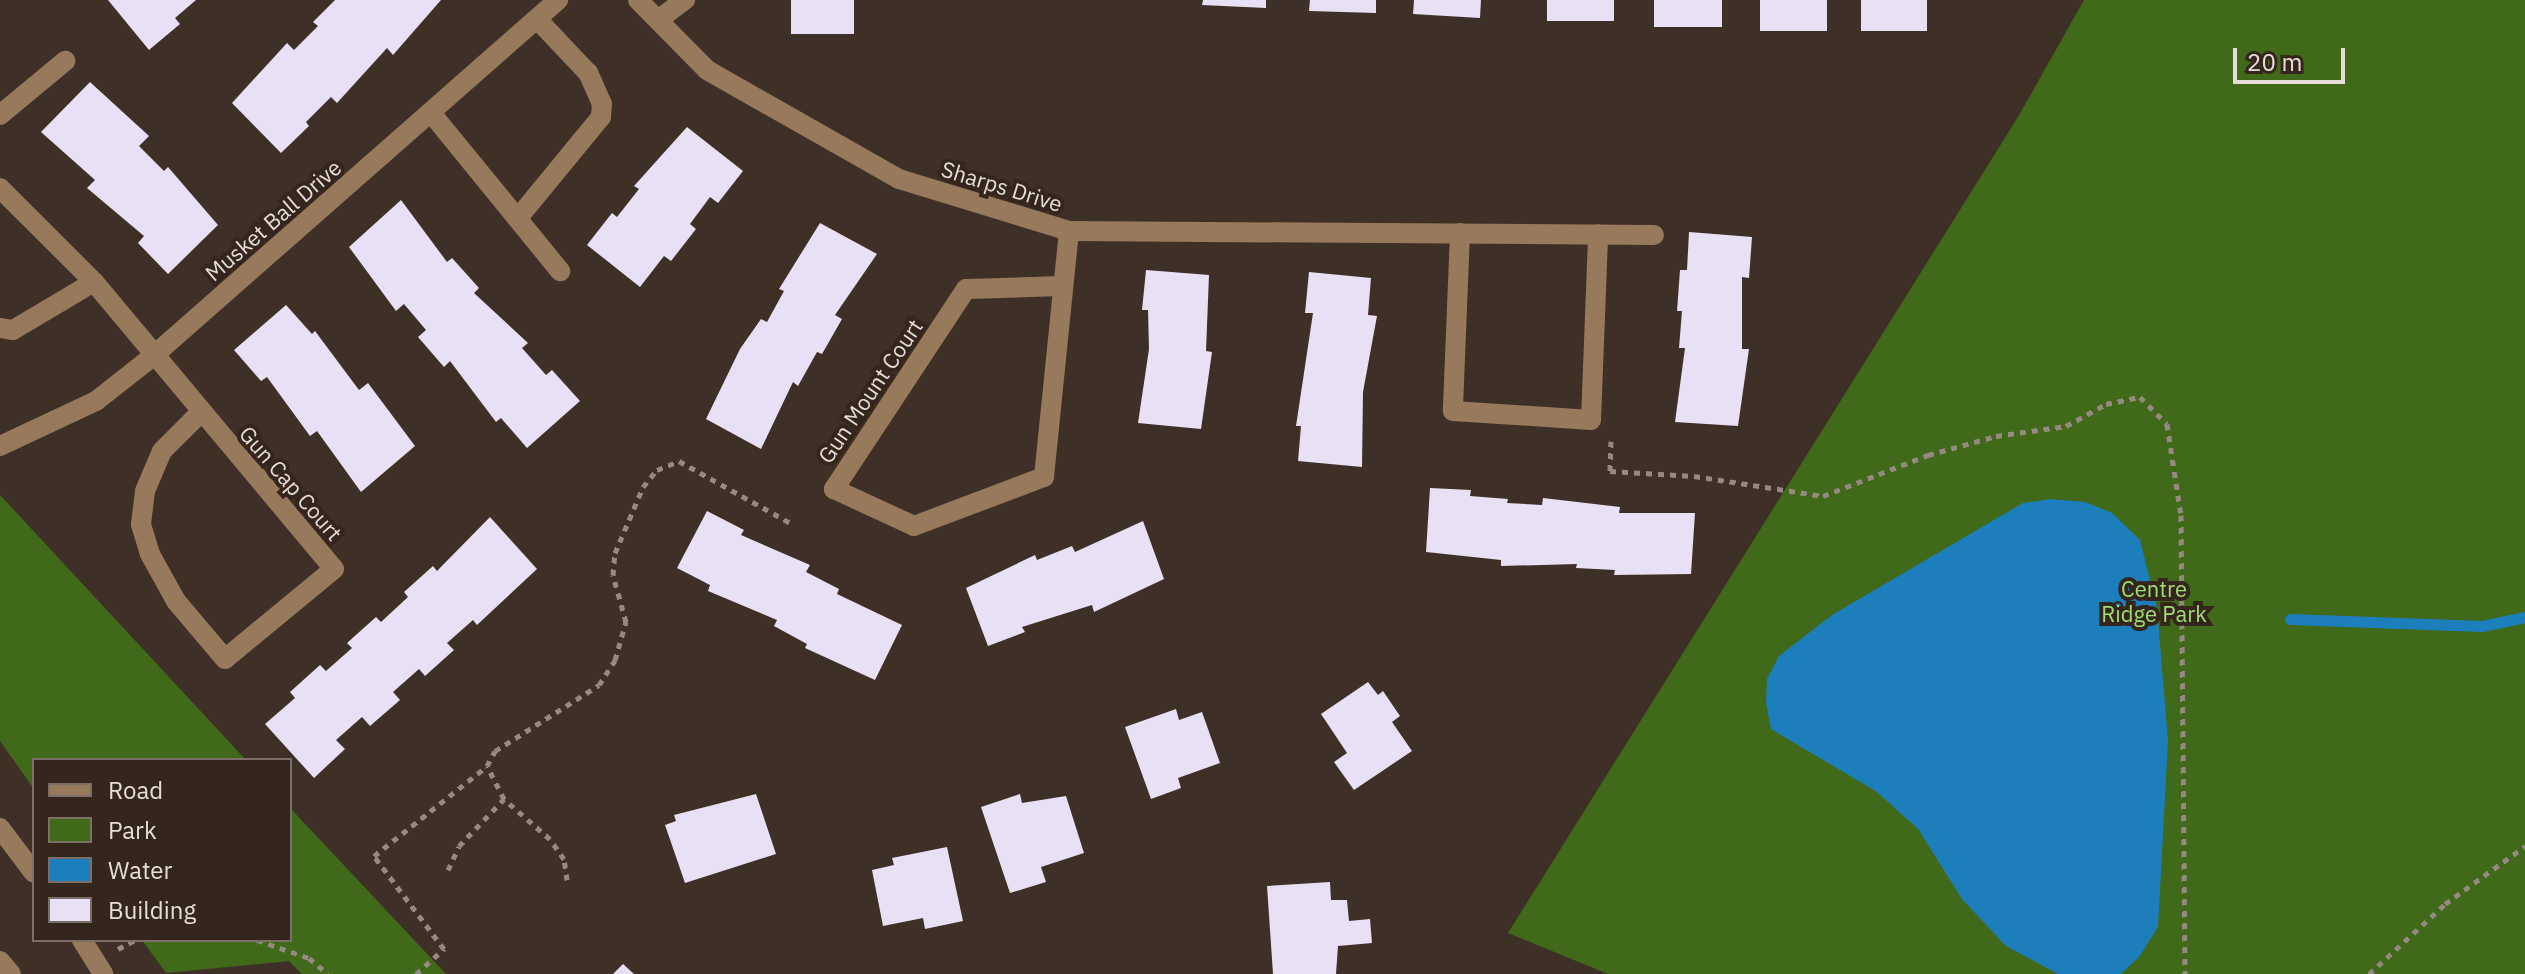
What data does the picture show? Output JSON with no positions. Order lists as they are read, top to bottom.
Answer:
{
  "streets": {
    "street": [
      "Sharps Drive",
      "Musket Ball Drive",
      "Gun Mount Court",
      "Gun Cap Court"
    ]
  },
  "crossings": [
    ["Sharps Drive", "Gun Mount Court"],
    ["Musket Ball Drive", "Gun Cap Court"]
  ],
  "parks": ["Centre Ridge Park"],
  "legend": [
    "Road",
    "Park",
    "Water",
    "Building"
  ],
  "scale_bar": "20 m"
}
